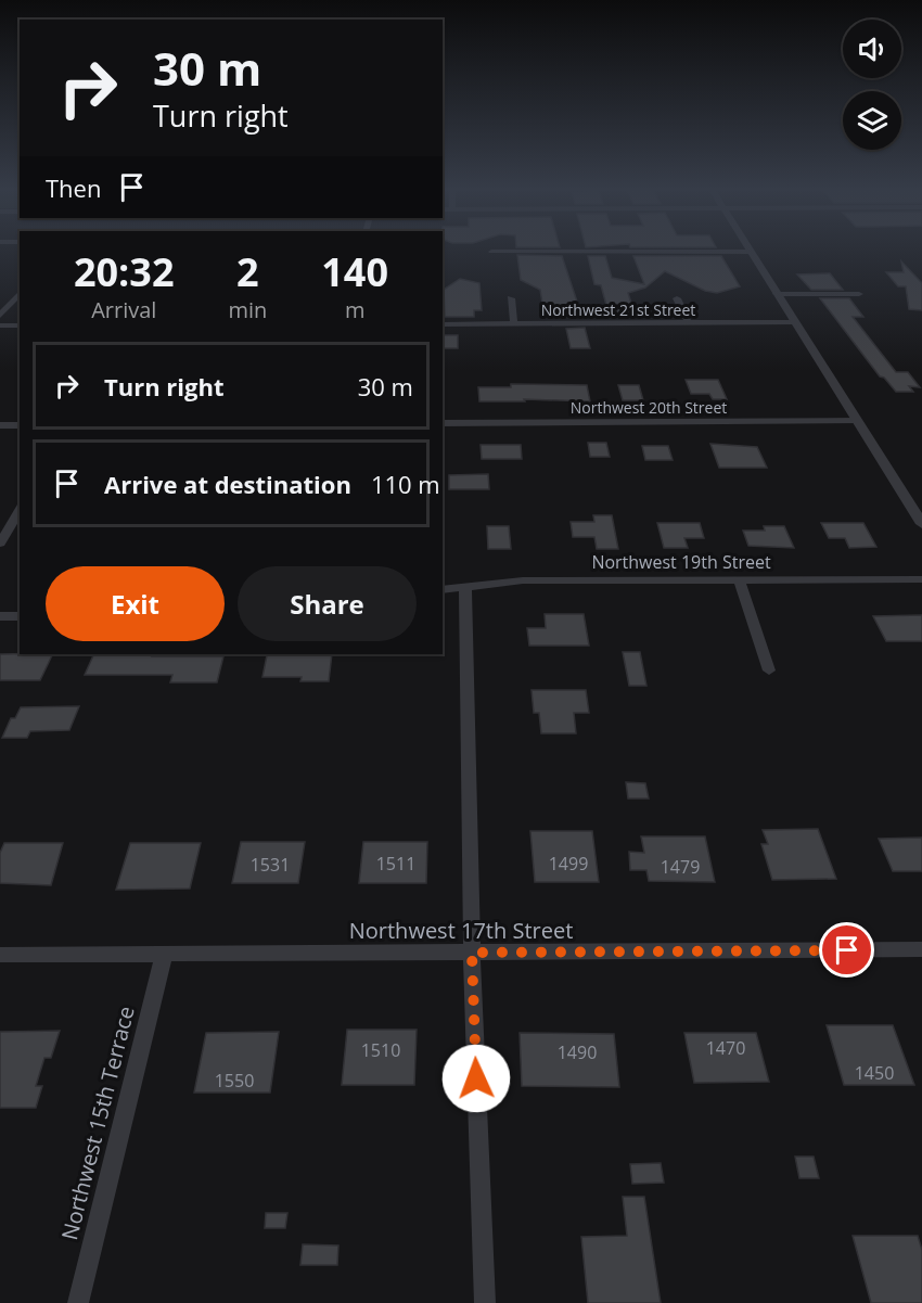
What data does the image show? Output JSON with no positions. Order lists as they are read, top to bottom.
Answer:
{
  "streets": {
    "street": [
      "Northwest 21st Street",
      "Northwest 20th Street",
      "Northwest 19th Street",
      "Northwest 17th Street",
      "Northwest 15th Terrace"
    ]
  },
  "crossings": [
    ["Northwest 17th Street", "Northwest 15th Terrace"]
  ],
  "house_numbers": [
    "1511",
    "1499",
    "1531",
    "1479",
    "1470",
    "1510",
    "1490",
    "1450",
    "1550"
  ],
  "page": {
    "turn": ["30 m", "Turn right"],
    "then": "Then",
    "eta": [
      "20:32",
      "Arrival",
      "2",
      "min",
      "140",
      "m"
    ],
    "list": [
      {
        "name": "Turn right",
        "value": "30 m"
      },
      {
        "name": "Arrive at destination",
        "value": "110 m"
      }
    ],
    "buttons": ["Exit", "Share"]
  }
}
